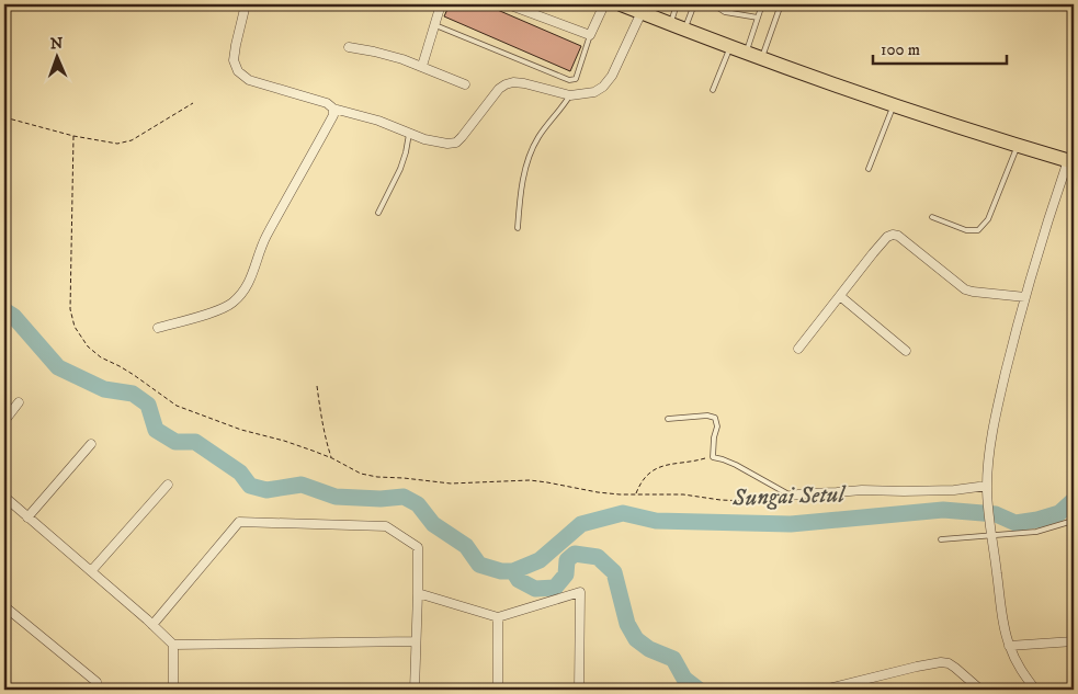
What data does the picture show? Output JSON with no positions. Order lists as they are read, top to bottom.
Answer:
{
  "water": ["Sungai Setul"],
  "scale_bar": "100 m",
  "north": "top"
}
